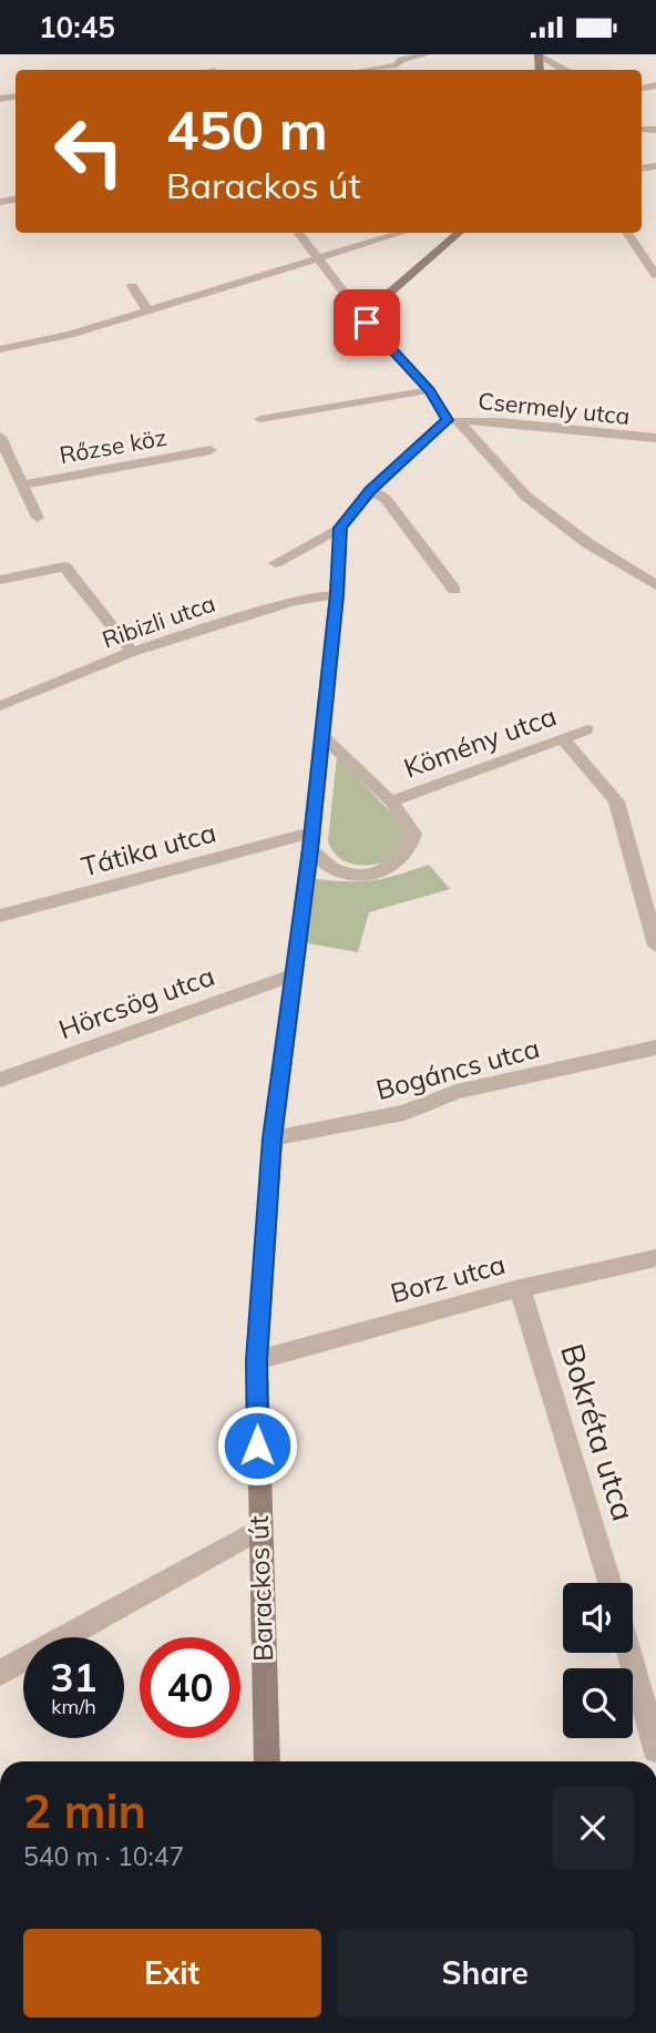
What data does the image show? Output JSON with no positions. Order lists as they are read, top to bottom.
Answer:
{
  "streets": {
    "street": [
      "Csermely utca",
      "Rőzse köz",
      "Ribizli utca",
      "Kömény utca",
      "Tátika utca",
      "Hörcsög utca",
      "Bogáncs utca",
      "Borz utca",
      "Bokréta utca",
      "Barackos út"
    ]
  },
  "crossings": [
    ["Ribizli utca", "Barackos út"],
    ["Tátika utca", "Barackos út"],
    ["Hörcsög utca", "Barackos út"],
    ["Bogáncs utca", "Barackos út"],
    ["Borz utca", "Bokréta utca"],
    ["Borz utca", "Barackos út"]
  ],
  "page": {
    "status": "10:45",
    "turn": ["450 m", "Barackos út"],
    "speed": "31 km/h",
    "limit": "40",
    "heading": ["2 min", "540 m · 10:47"],
    "buttons": ["Exit", "Share"]
  }
}
